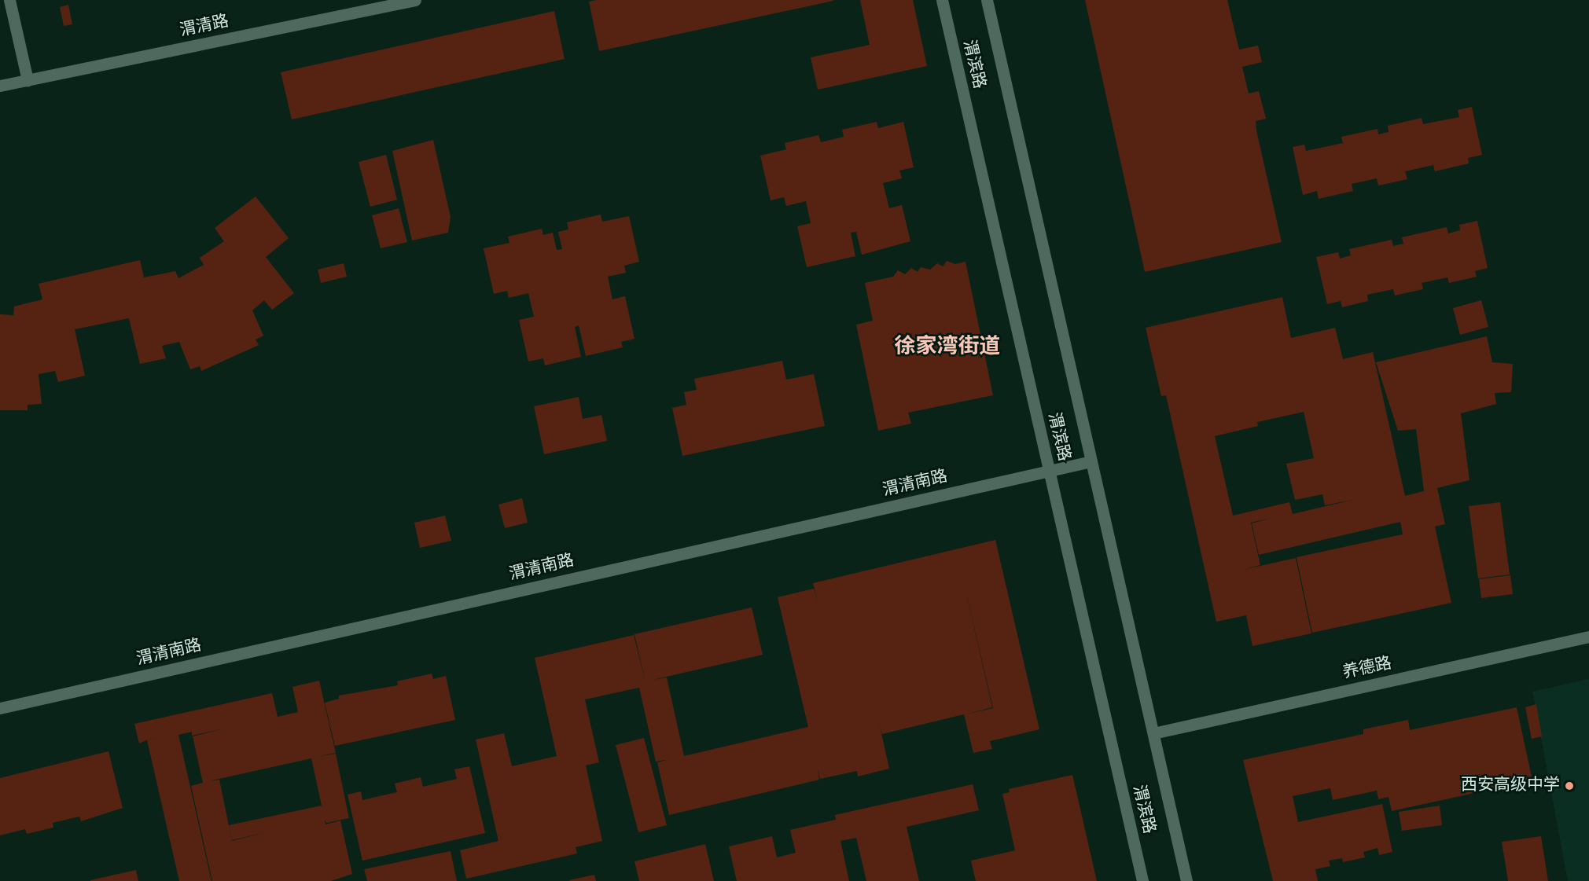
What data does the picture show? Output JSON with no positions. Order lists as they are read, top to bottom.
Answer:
{
  "streets": {
    "street": [
      "渭清路",
      "渭滨路",
      "渭清南路",
      "养德路"
    ]
  },
  "crossings": [
    ["渭滨路", "渭清南路"],
    ["渭滨路", "养德路"]
  ],
  "districts": ["徐家湾街道"],
  "places": ["西安高级中学"]
}
